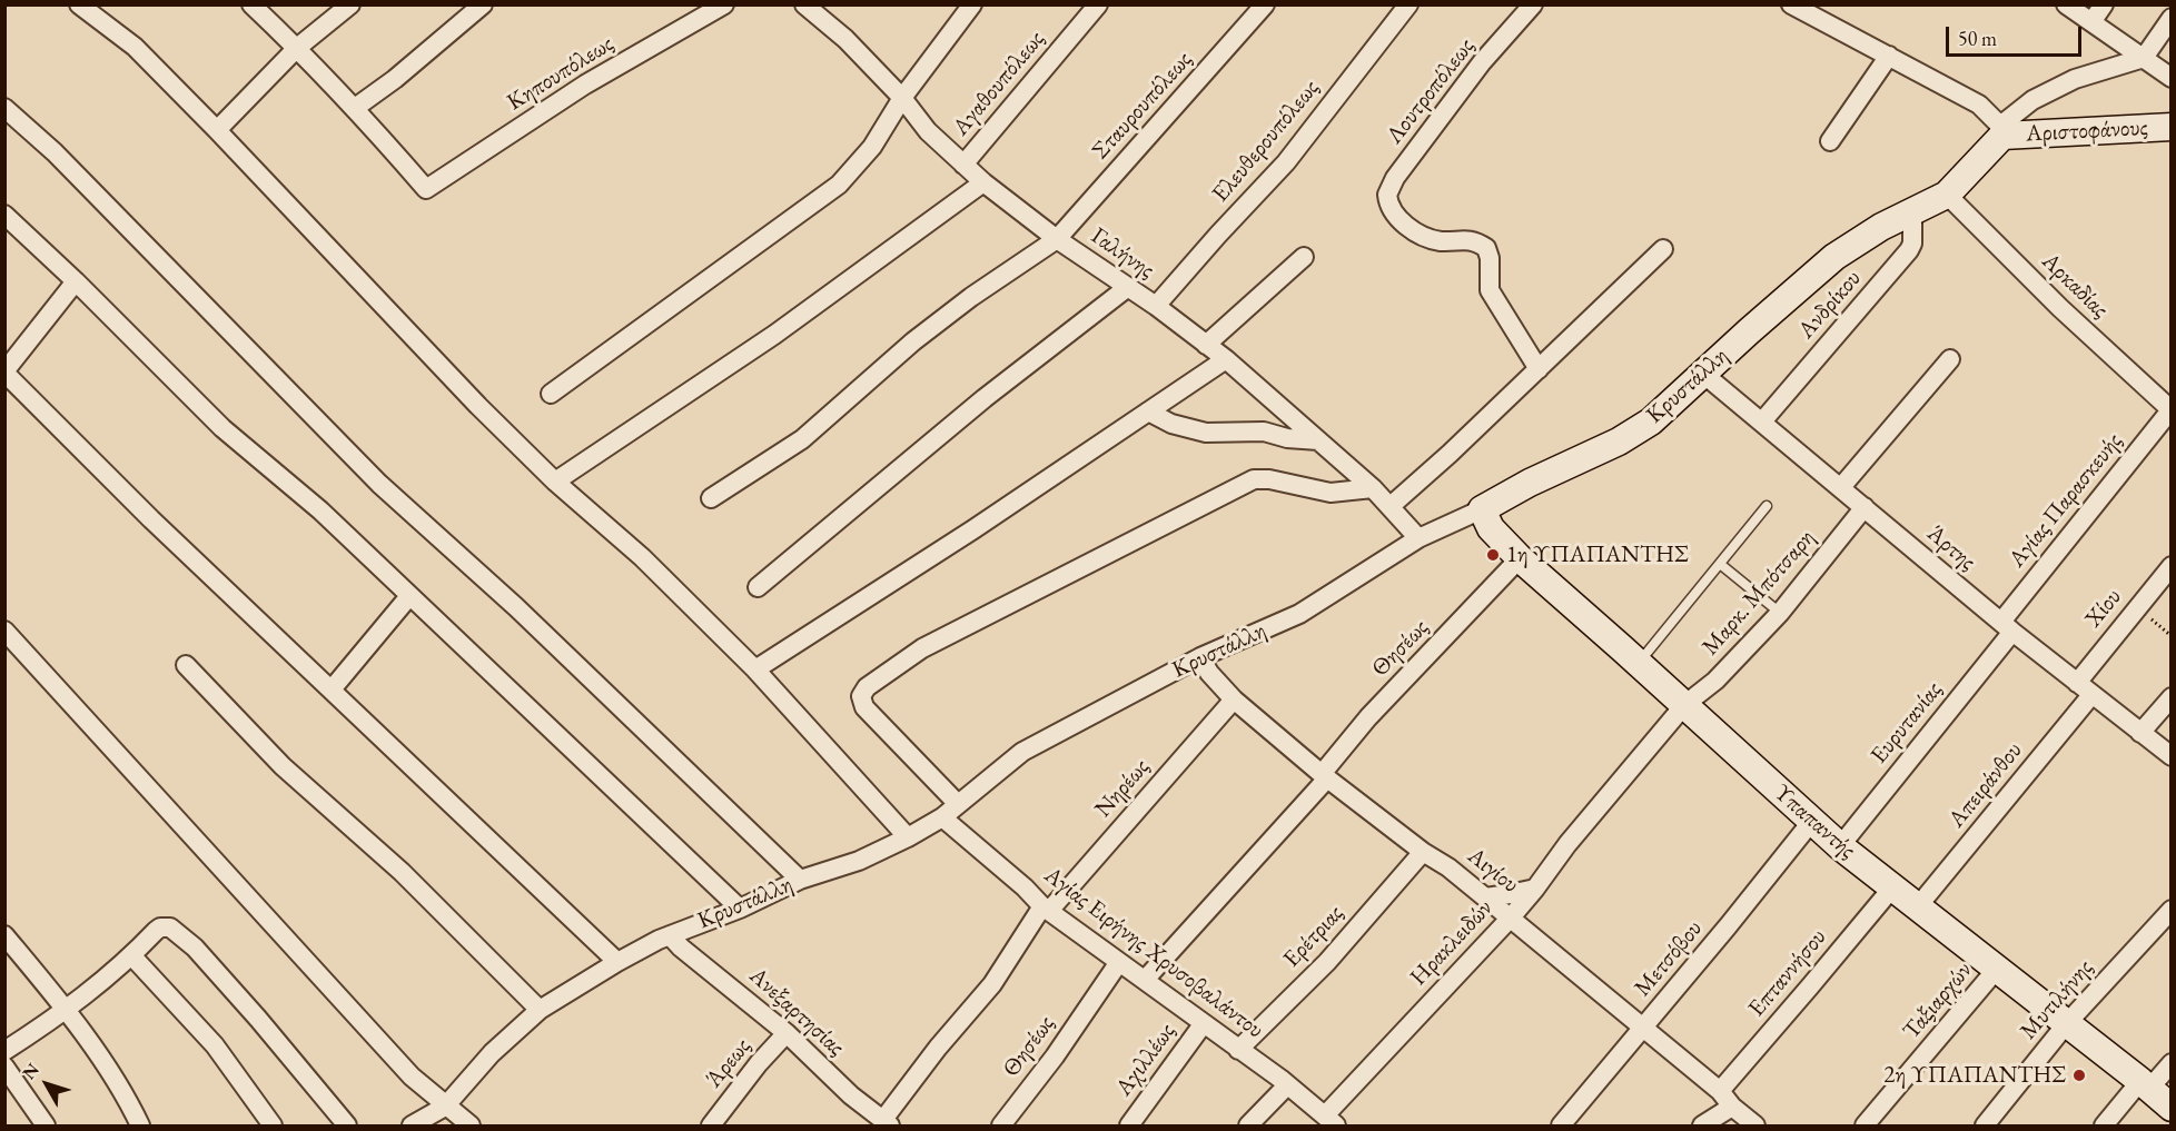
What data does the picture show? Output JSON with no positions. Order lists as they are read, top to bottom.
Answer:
{
  "streets": {
    "street": [
      "Κηπουπόλεως",
      "Αγαθουπόλεως",
      "Λουτροπόλεως",
      "Σταυρουπόλεως",
      "Αριστοφάνους",
      "Ελευθερουπόλεως",
      "Γαλήνης",
      "Αρκαδίας",
      "Ανδρίκου",
      "Κρυστάλλη",
      "Αγίας Παρασκευής",
      "Άρτης",
      "Μαρκ. Μπότσαρη",
      "Χίου",
      "Θησέως",
      "Ευρυτανίας",
      "Απειράνθου",
      "Νηρέως",
      "Υπαπαντής",
      "Αιγίου",
      "Ερέτριας",
      "Ηρακλειδών",
      "Αγίας Ειρήνης Χρυσοβαλάντου",
      "Μετσόβου",
      "Επταννήσου",
      "Μυτιλήνης",
      "Ταξιαρχών",
      "Ανεξαρτησίας",
      "Αχιλλέως",
      "Άρεως"
    ]
  },
  "crossings": [
    ["Αγαθουπόλεως", "Γαλήνης"],
    ["Σταυρουπόλεως", "Γαλήνης"],
    ["Αριστοφάνους", "Κρυστάλλη"],
    ["Ελευθερουπόλεως", "Γαλήνης"],
    ["Γαλήνης", "Κρυστάλλη"],
    ["Αρκαδίας", "Κρυστάλλη"],
    ["Αρκαδίας", "Αγίας Παρασκευής"],
    ["Ανδρίκου", "Κρυστάλλη"],
    ["Ανδρίκου", "Άρτης"],
    ["Κρυστάλλη", "Άρτης"],
    ["Κρυστάλλη", "Υπαπαντής"],
    ["Κρυστάλλη", "Αιγίου"],
    ["Κρυστάλλη", "Αγίας Ειρήνης Χρυσοβαλάντου"],
    ["Κρυστάλλη", "Ανεξαρτησίας"],
    ["Αγίας Παρασκευής", "Άρτης"],
    ["Αγίας Παρασκευής", "Ευρυτανίας"],
    ["Άρτης", "Μαρκ. Μπότσαρη"],
    ["Άρτης", "Χίου"],
    ["Άρτης", "Ευρυτανίας"],
    ["Άρτης", "Απειράνθου"],
    ["Μαρκ. Μπότσαρη", "Υπαπαντής"],
    ["Μαρκ. Μπότσαρη", "Ηρακλειδών"],
    ["Θησέως", "Υπαπαντής"],
    ["Θησέως", "Αιγίου"],
    ["Θησέως", "Αγίας Ειρήνης Χρυσοβαλάντου"],
    ["Ευρυτανίας", "Υπαπαντής"],
    ["Απειράνθου", "Υπαπαντής"],
    ["Νηρέως", "Αιγίου"],
    ["Νηρέως", "Αγίας Ειρήνης Χρυσοβαλάντου"],
    ["Νηρέως", "Ανεξαρτησίας"],
    ["Υπαπαντής", "Ηρακλειδών"],
    ["Υπαπαντής", "Μετσόβου"],
    ["Υπαπαντής", "Επταννήσου"],
    ["Υπαπαντής", "Μυτιλήνης"],
    ["Υπαπαντής", "Ταξιαρχών"],
    ["Αιγίου", "Ερέτριας"],
    ["Αιγίου", "Ηρακλειδών"],
    ["Αιγίου", "Μετσόβου"],
    ["Αιγίου", "Επταννήσου"],
    ["Ερέτριας", "Αγίας Ειρήνης Χρυσοβαλάντου"],
    ["Ηρακλειδών", "Αγίας Ειρήνης Χρυσοβαλάντου"],
    ["Αγίας Ειρήνης Χρυσοβαλάντου", "Αχιλλέως"],
    ["Ανεξαρτησίας", "Άρεως"]
  ],
  "places": ["1η ΥΠΑΠΑΝΤΗΣ", "2η ΥΠΑΠΑΝΤΗΣ"],
  "scale_bar": "50 m",
  "north": "top left"
}
